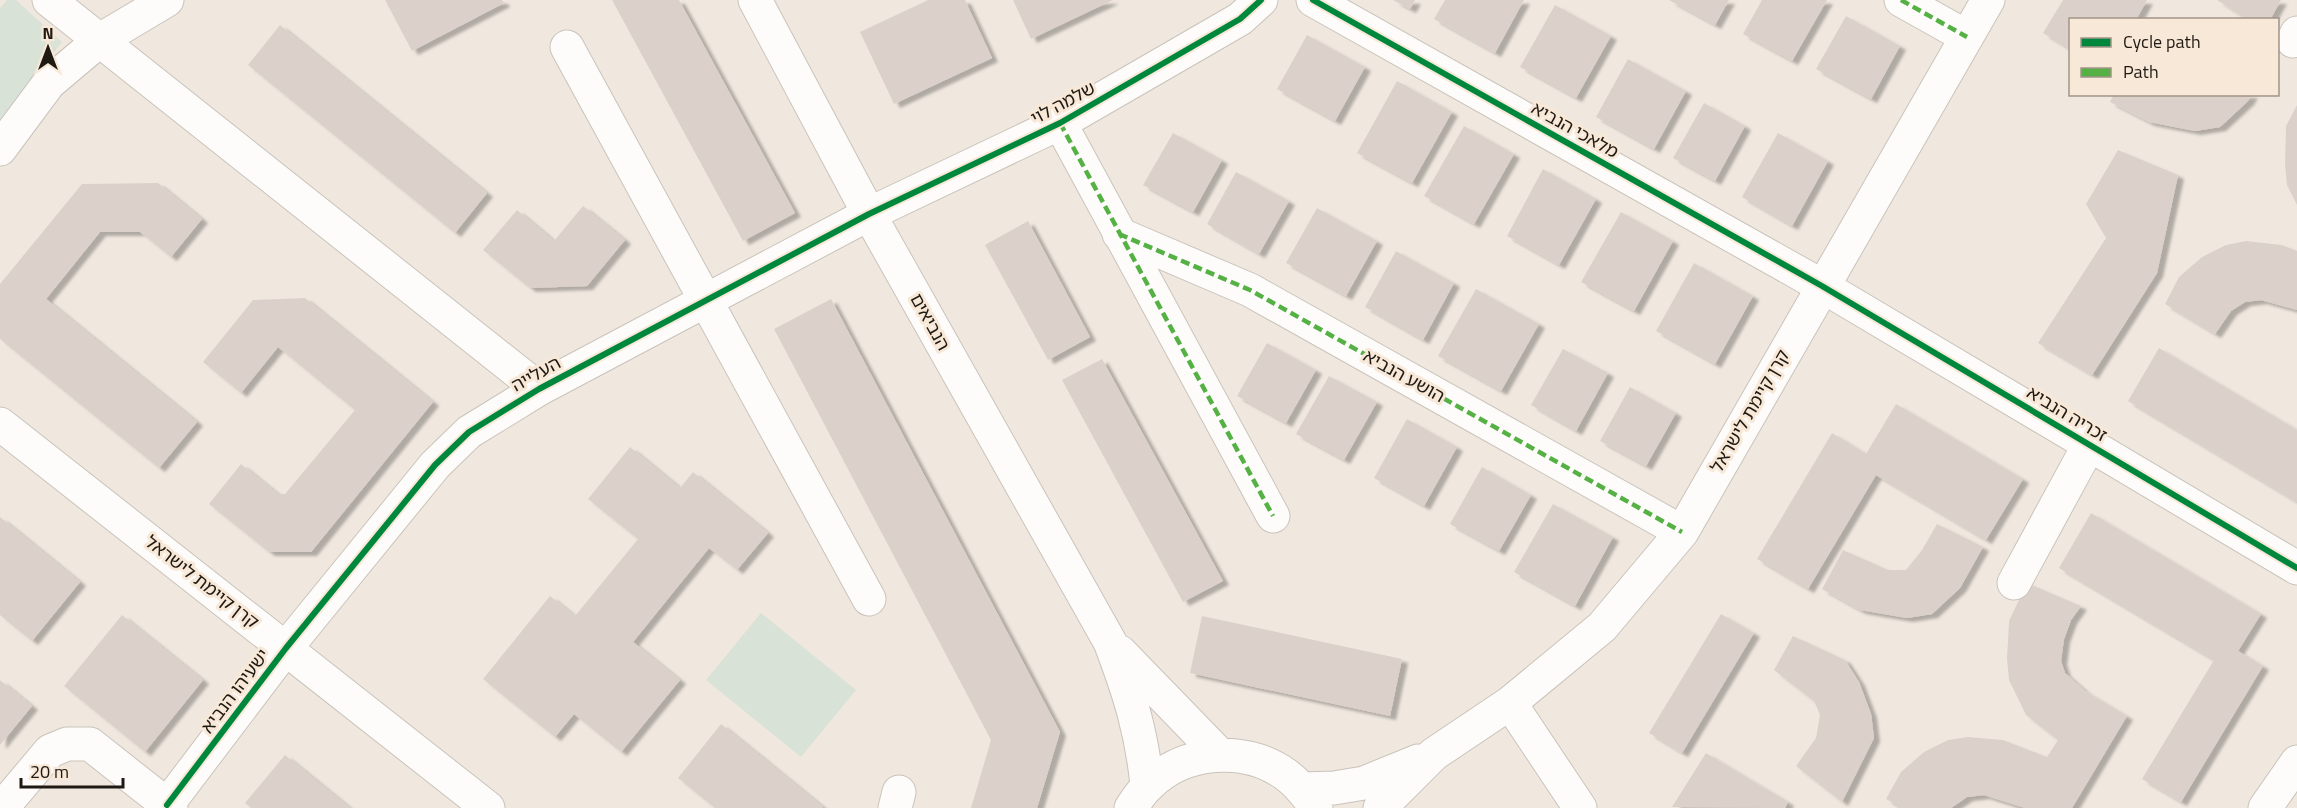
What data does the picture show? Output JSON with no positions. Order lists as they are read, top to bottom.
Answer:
{
  "streets": {
    "street": [
      "שלמה לוי",
      "מלאכי הנביא",
      "הנביאים",
      "העלייה",
      "הושע הנביא",
      "קרן קיימת לישראל",
      "זכריה הנביא",
      "ישעיהו הנביא"
    ]
  },
  "crossings": [
    ["שלמה לוי", "הנביאים"],
    ["שלמה לוי", "העלייה"],
    ["מלאכי הנביא", "קרן קיימת לישראל"],
    ["מלאכי הנביא", "זכריה הנביא"],
    ["הנביאים", "העלייה"],
    ["העלייה", "קרן קיימת לישראל"],
    ["העלייה", "ישעיהו הנביא"],
    ["הושע הנביא", "קרן קיימת לישראל"],
    ["קרן קיימת לישראל", "זכריה הנביא"],
    ["קרן קיימת לישראל", "ישעיהו הנביא"]
  ],
  "legend": ["Cycle path", "Path"],
  "scale_bar": "20 m",
  "north": "top"
}
